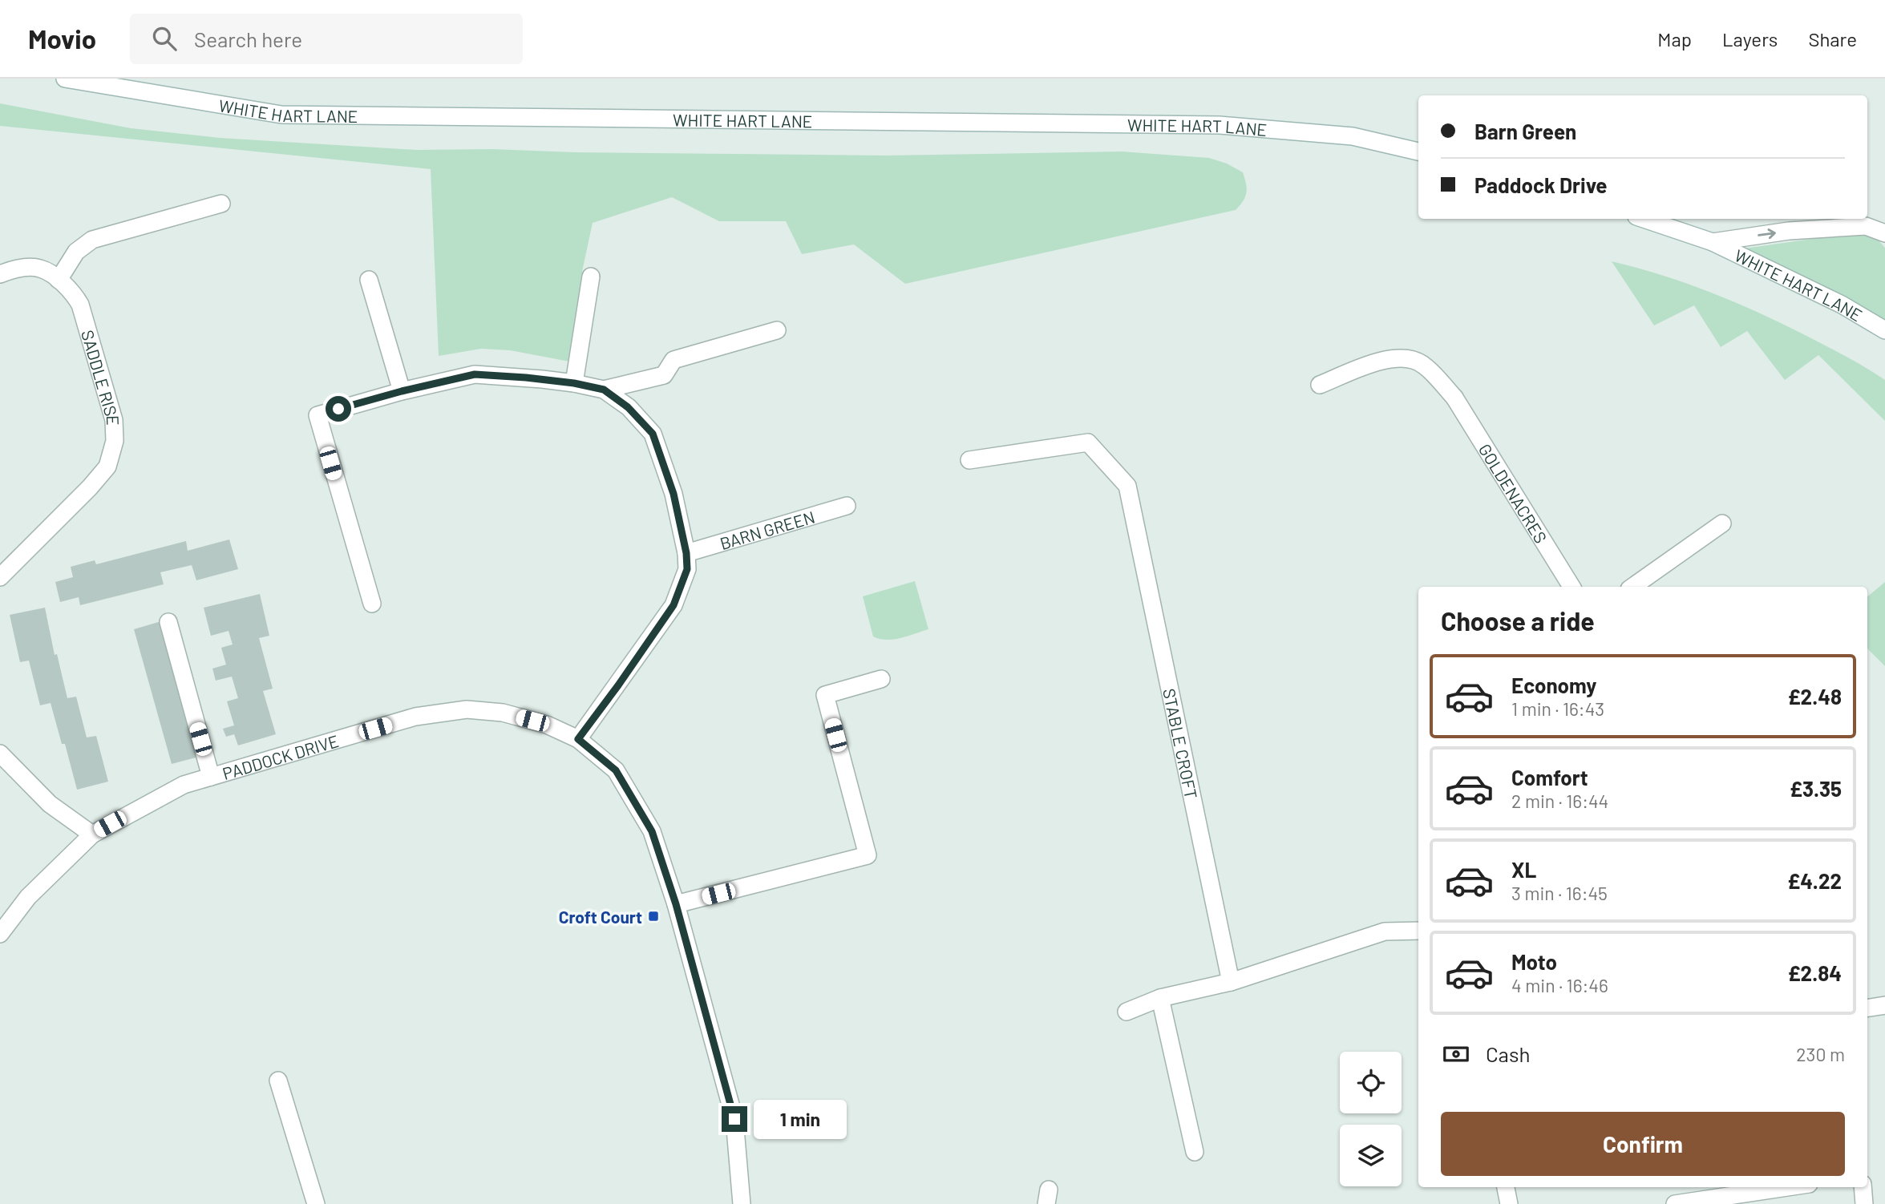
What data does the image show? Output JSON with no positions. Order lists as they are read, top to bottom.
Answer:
{
  "streets": {
    "street": [
      "WHITE HART LANE",
      "SADDLE RISE",
      "GOLDENACRES",
      "BARN GREEN",
      "STABLE CROFT",
      "PADDOCK DRIVE"
    ]
  },
  "places": {
    "transit": ["Croft Court"]
  },
  "page": {
    "header": "Movio",
    "search": "Search here",
    "nav": ["Map", "Layers", "Share"],
    "banner": ["Barn Green", "Paddock Drive"],
    "heading": "Choose a ride",
    "list": [
      {
        "name": "Economy",
        "note": "1 min · 16:43",
        "value": "£2.48"
      },
      {
        "name": "Comfort",
        "note": "2 min · 16:44",
        "value": "£3.35"
      },
      {
        "name": "XL",
        "note": "3 min · 16:45",
        "value": "£4.22"
      },
      {
        "name": "Moto",
        "note": "4 min · 16:46",
        "value": "£2.84"
      }
    ],
    "pay": ["Cash", "230 m"],
    "bubble": "1 min",
    "buttons": "Confirm"
  }
}
